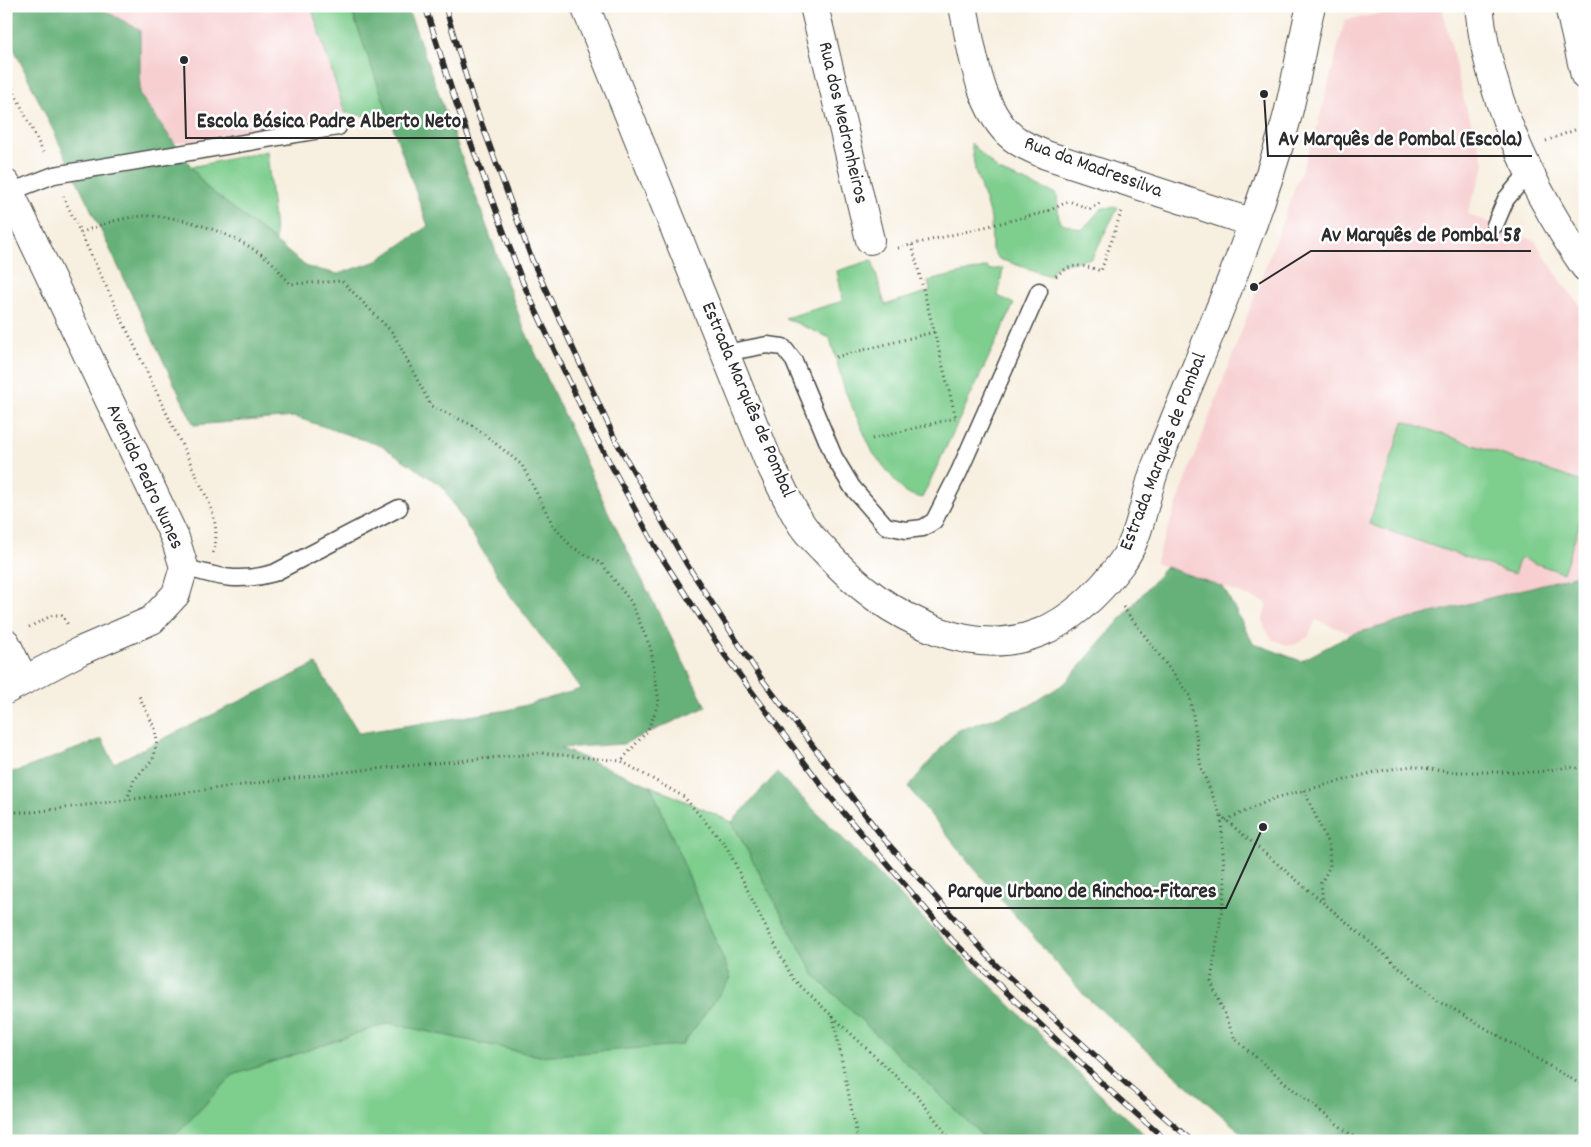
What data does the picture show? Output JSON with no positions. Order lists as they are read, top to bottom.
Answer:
{
  "streets": {
    "street": [
      "Rua dos Medronheiros",
      "Rua da Madressilva",
      "Estrada Marquês de Pombal",
      "Avenida Pedro Nunes"
    ]
  },
  "crossings": [
    ["Rua da Madressilva", "Estrada Marquês de Pombal"]
  ],
  "places": [
    "Escola Básica Padre Alberto Neto",
    "Av Marquês de Pombal (Escola)",
    "Av Marquês de Pombal 58",
    "Parque Urbano de Rinchoa-Fitares"
  ]
}
